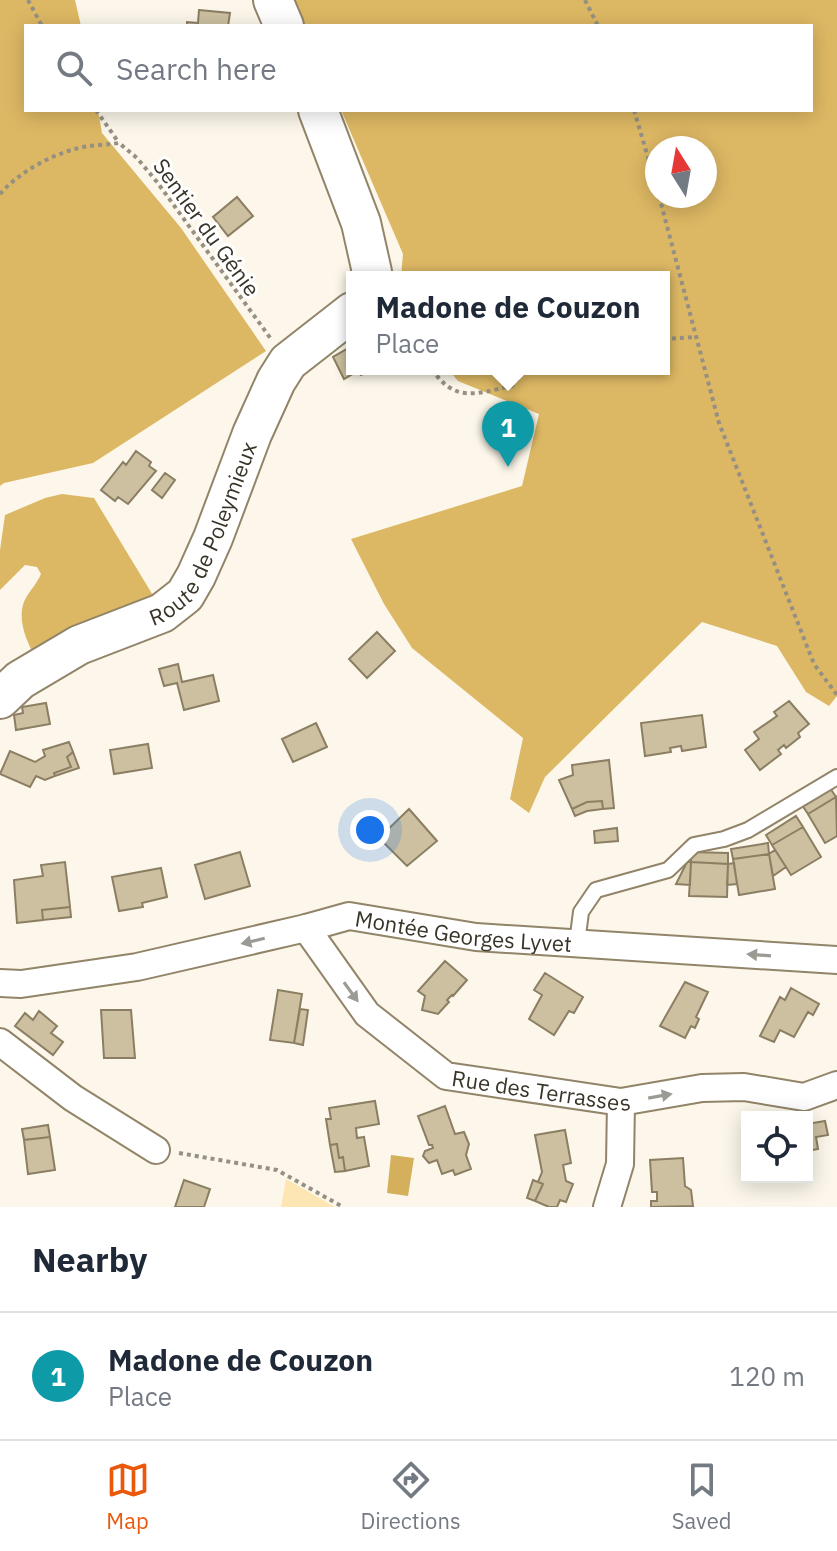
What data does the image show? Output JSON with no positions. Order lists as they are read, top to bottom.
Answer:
{
  "streets": {
    "street": ["Route de Poleymieux", "Montée Georges Lyvet", "Rue des Terrasses"],
    "path": ["Sentier du Génie"]
  },
  "crossings": [
    ["Sentier du Génie", "Route de Poleymieux"],
    ["Montée Georges Lyvet", "Rue des Terrasses"]
  ],
  "one_way": ["Montée Georges Lyvet", "Rue des Terrasses"],
  "north": "top",
  "page": {
    "search": "Search here",
    "popup": ["Madone de Couzon", "Place"],
    "pins": "1",
    "heading": "Nearby",
    "list": [
      {
        "mark": "1",
        "name": "Madone de Couzon",
        "note": "Place",
        "value": "120 m"
      }
    ],
    "nav": ["Map", "Directions", "Saved"]
  }
}
